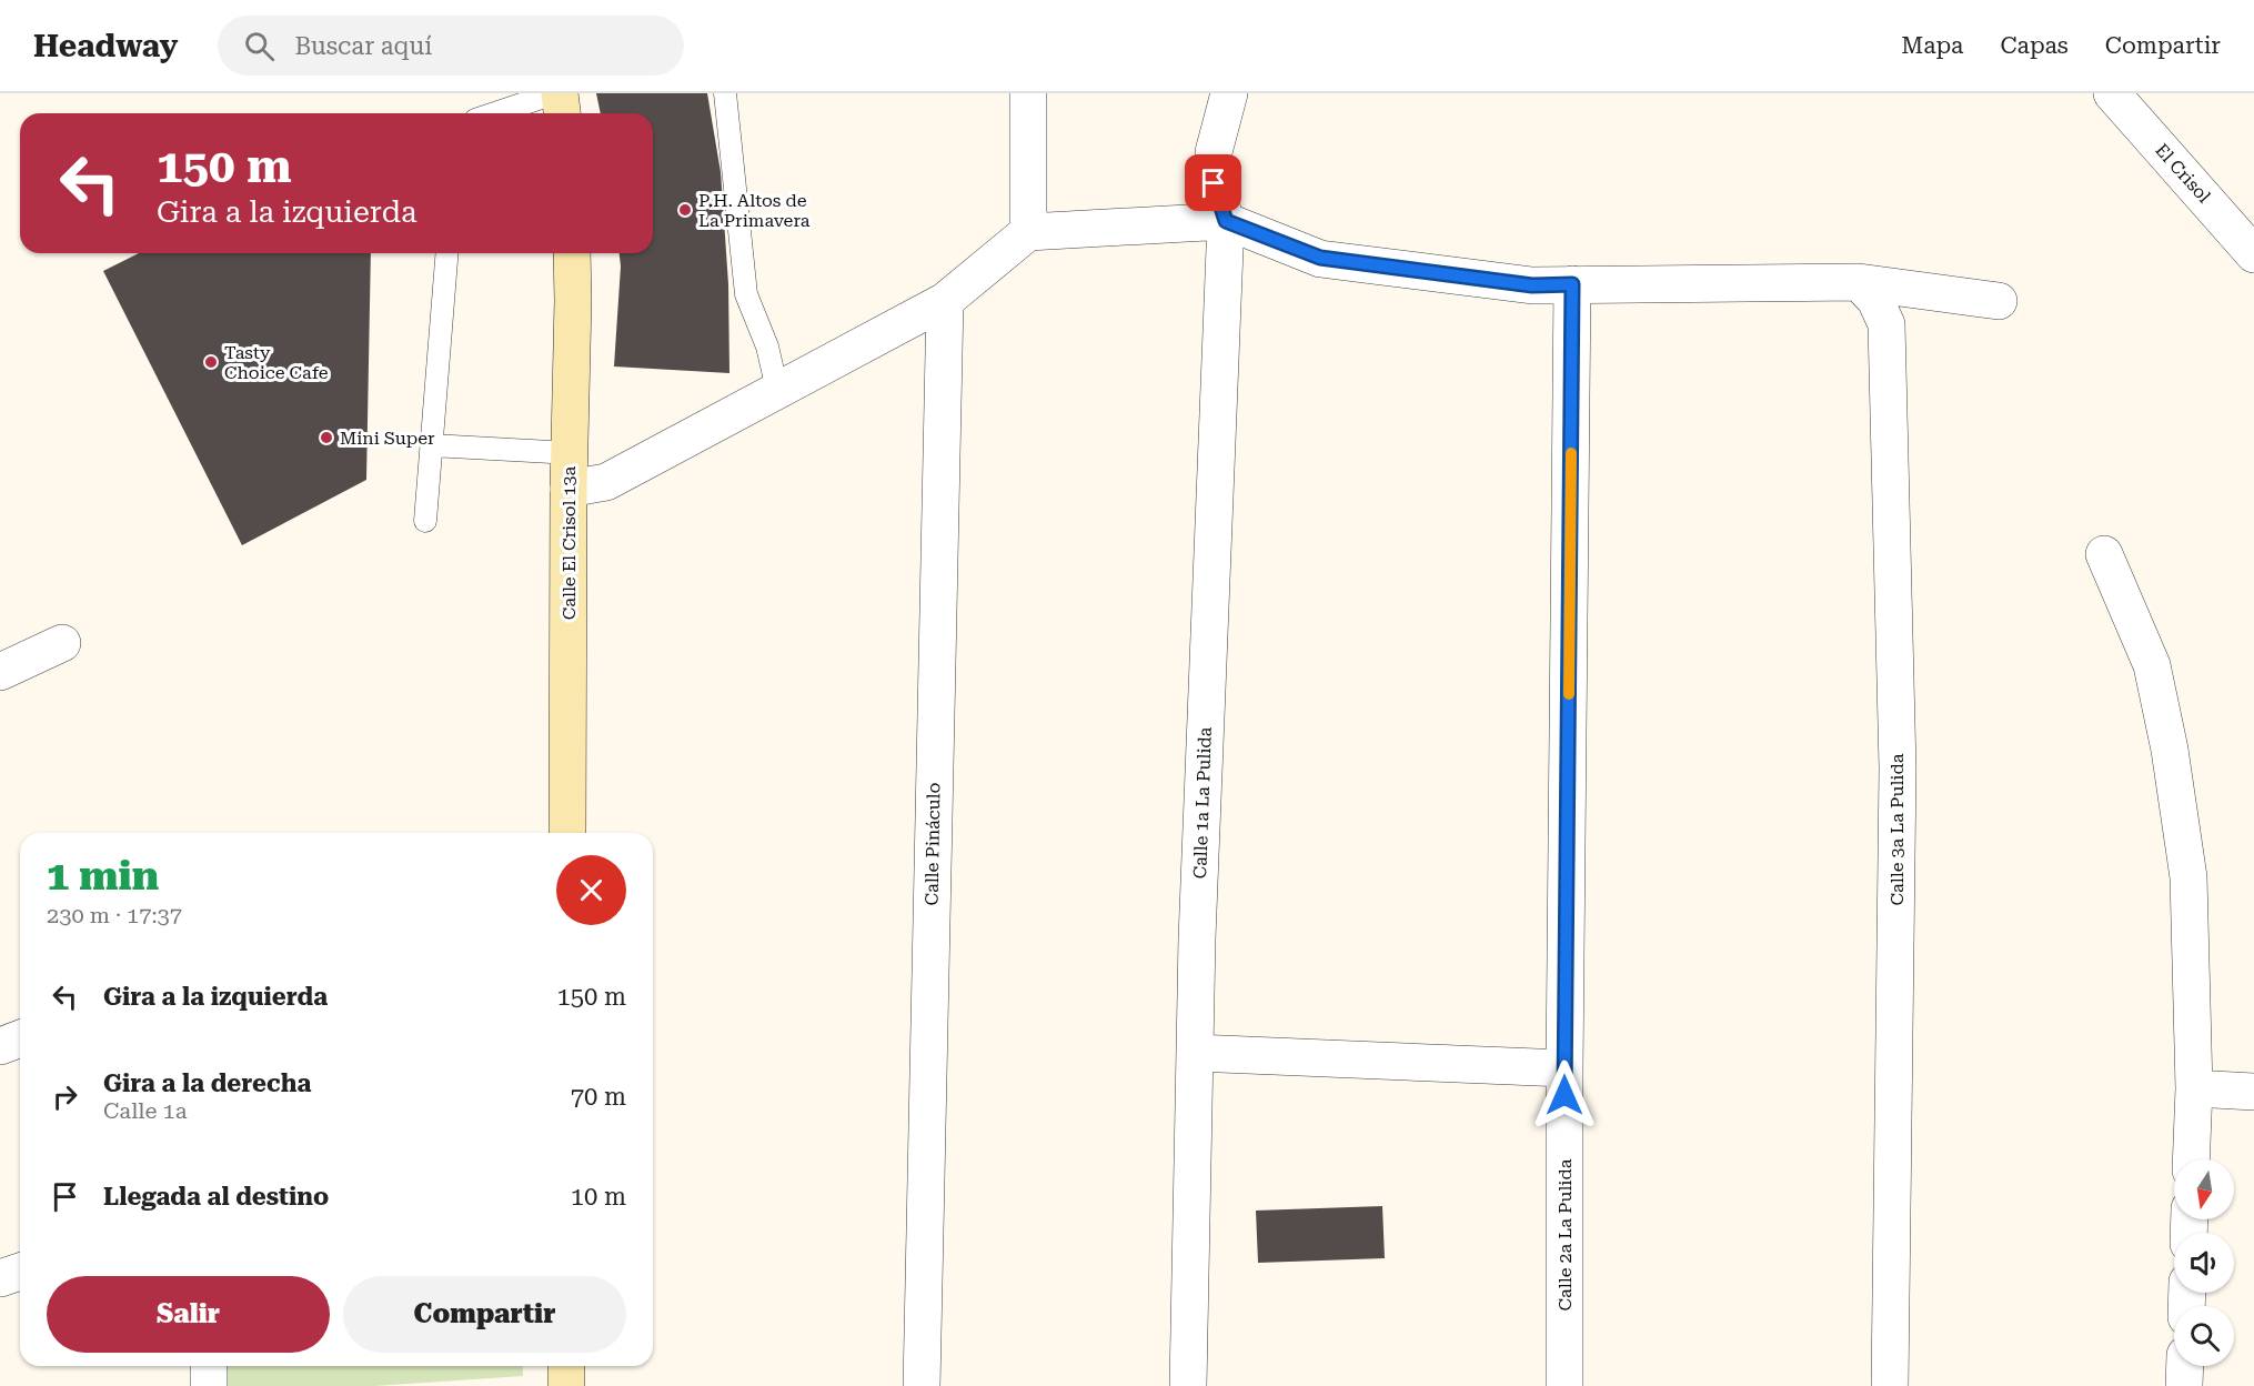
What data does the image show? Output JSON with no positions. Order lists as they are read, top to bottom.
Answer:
{
  "streets": {
    "street": [
      "El Crisol",
      "Calle El Crisol 13a",
      "Calle 1a La Pulida",
      "Calle 3a La Pulida",
      "Calle Pináculo",
      "Calle 2a La Pulida"
    ]
  },
  "places": ["P.H. Altos de La Primavera", "Tasty Choice Cafe", "Mini Super"],
  "north": "bottom",
  "page": {
    "header": "Headway",
    "search": "Buscar aquí",
    "nav": ["Mapa", "Capas", "Compartir"],
    "turn": ["150 m", "Gira a la izquierda"],
    "heading": ["1 min", "230 m · 17:37"],
    "list": [
      {
        "name": "Gira a la izquierda",
        "value": "150 m"
      },
      {
        "name": "Gira a la derecha",
        "note": "Calle 1a",
        "value": "70 m"
      },
      {
        "name": "Llegada al destino",
        "value": "10 m"
      }
    ],
    "buttons": ["Salir", "Compartir"]
  }
}
